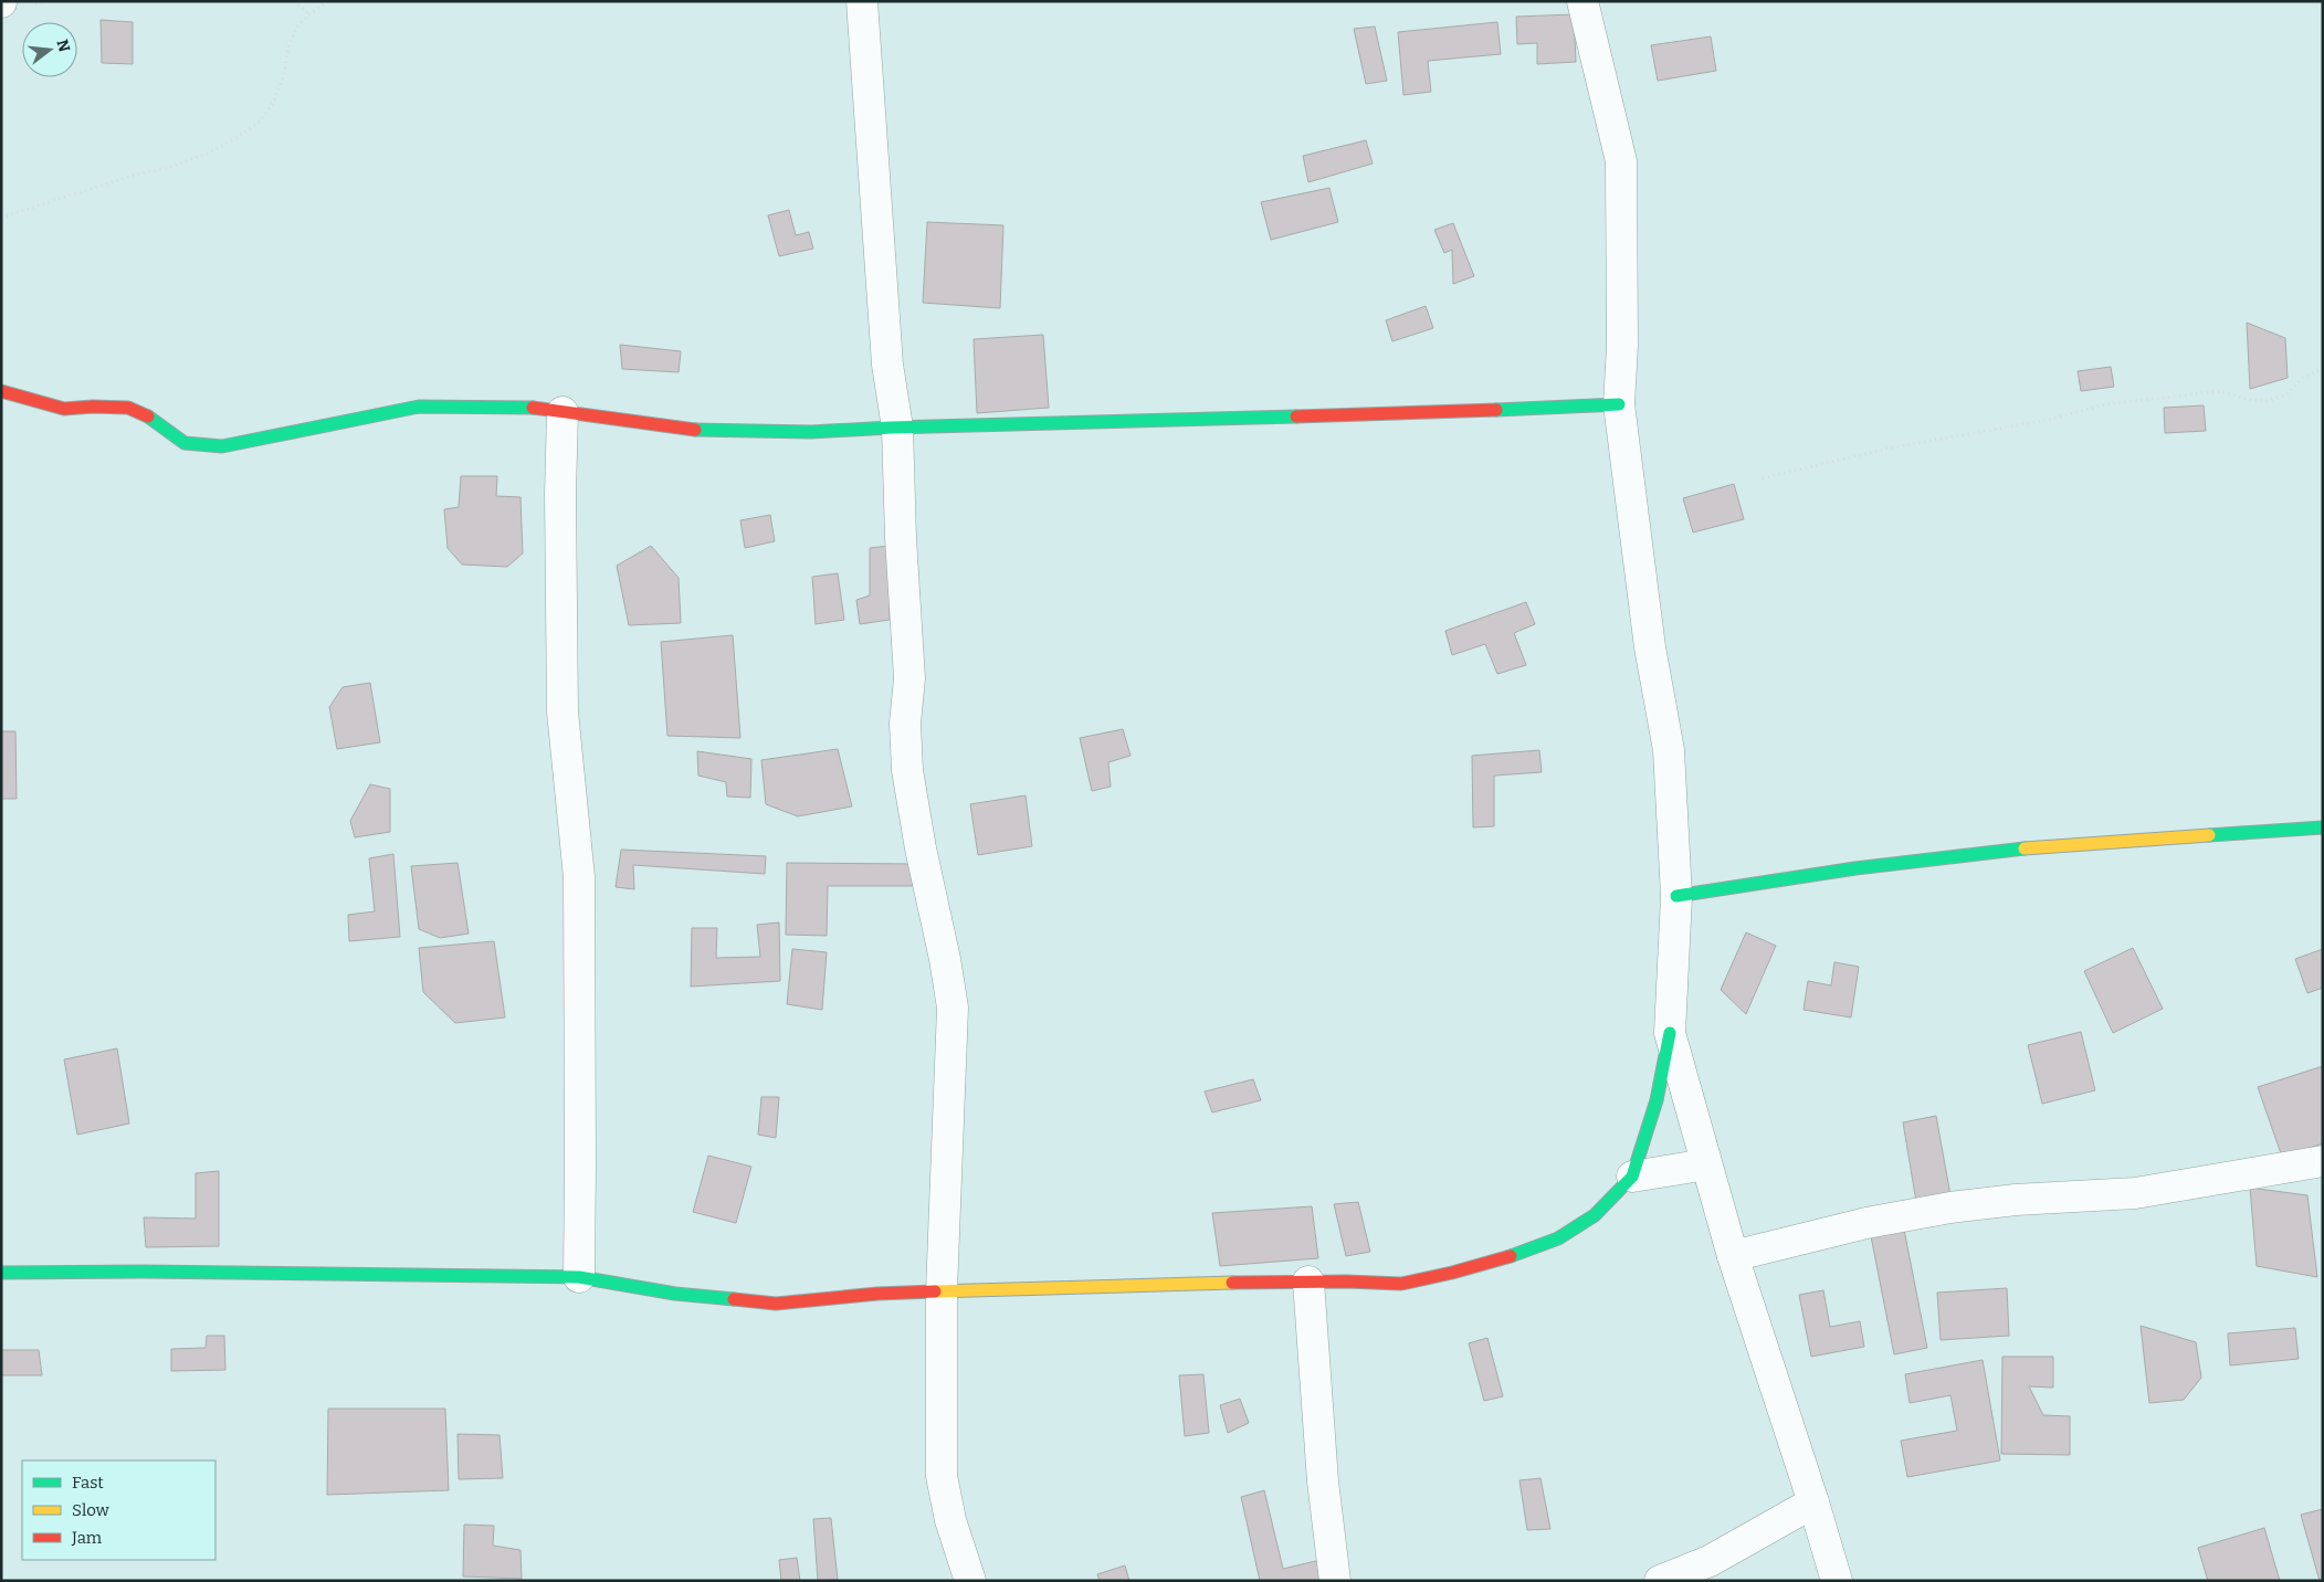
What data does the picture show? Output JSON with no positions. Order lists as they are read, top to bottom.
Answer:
{
  "legend": ["Fast", "Slow", "Jam"],
  "north": "right"
}
